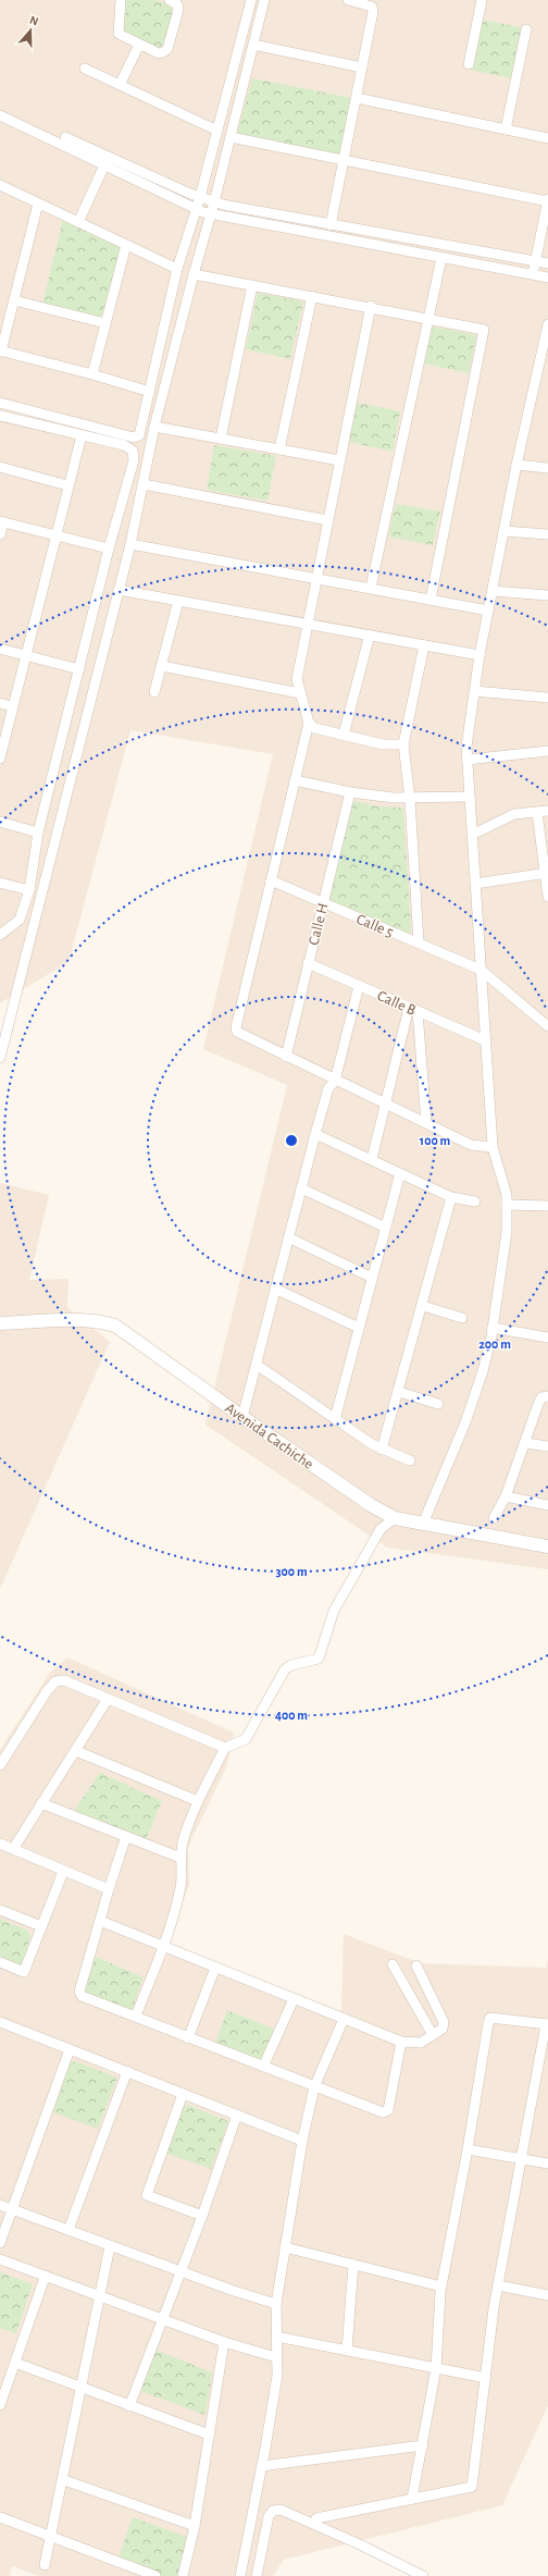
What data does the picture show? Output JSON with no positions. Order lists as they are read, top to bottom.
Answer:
{
  "streets": {
    "street": [
      "Calle H",
      "Calle 5",
      "Calle B",
      "Avenida Cachiche"
    ]
  },
  "crossings": [
    ["Calle H", "Calle 5"],
    ["Calle H", "Calle B"]
  ],
  "north": "top",
  "rings": [
    "100 m",
    "200 m",
    "300 m",
    "400 m"
  ]
}
